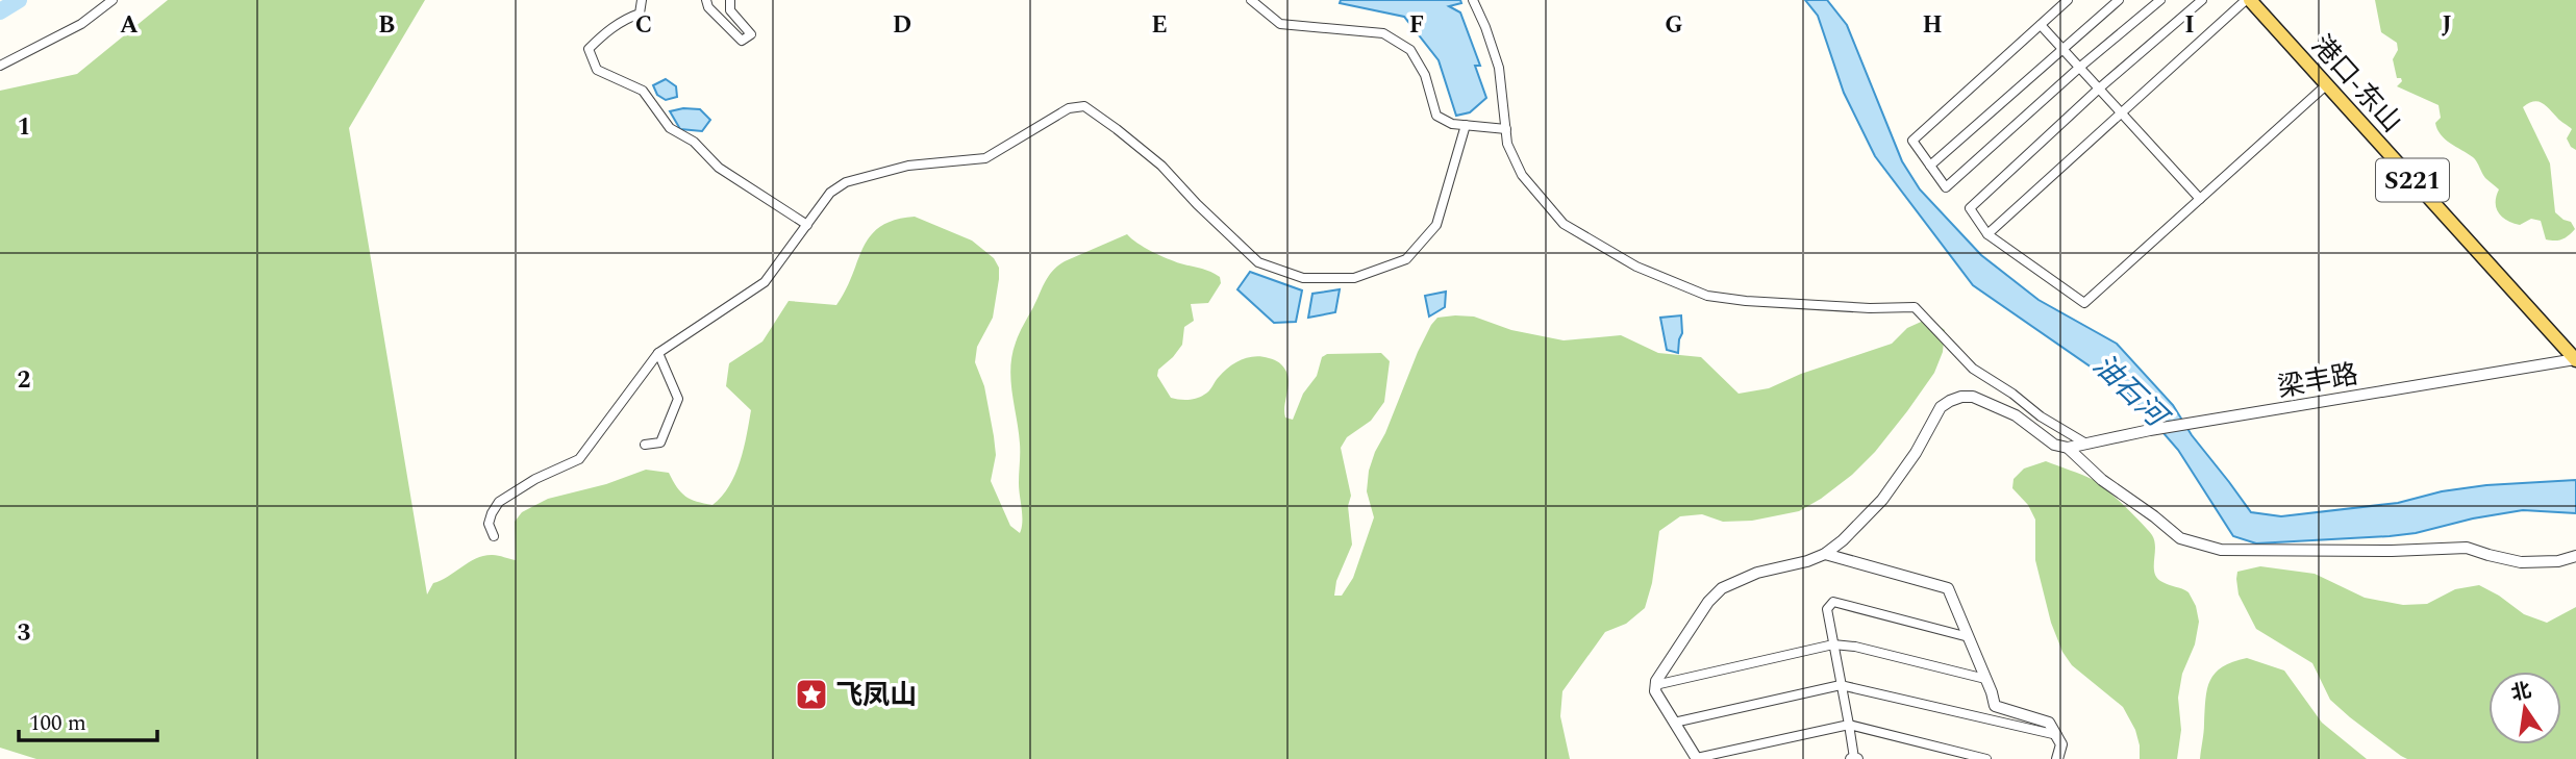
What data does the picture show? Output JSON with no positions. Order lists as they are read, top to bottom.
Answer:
{
  "streets": {
    "main road": ["港口-东山", "S221"],
    "street": ["梁丰路"]
  },
  "crossings": [
    ["港口-东山", "梁丰路"]
  ],
  "water": ["油石河"],
  "places": {
    "place": ["飞凤山"]
  },
  "scale_bar": "100 m",
  "north": "top",
  "grid": {
    "columns": [
      "A",
      "B",
      "C",
      "D",
      "E",
      "F",
      "G",
      "H",
      "I",
      "J"
    ],
    "rows": ["1", "2", "3"]
  }
}
